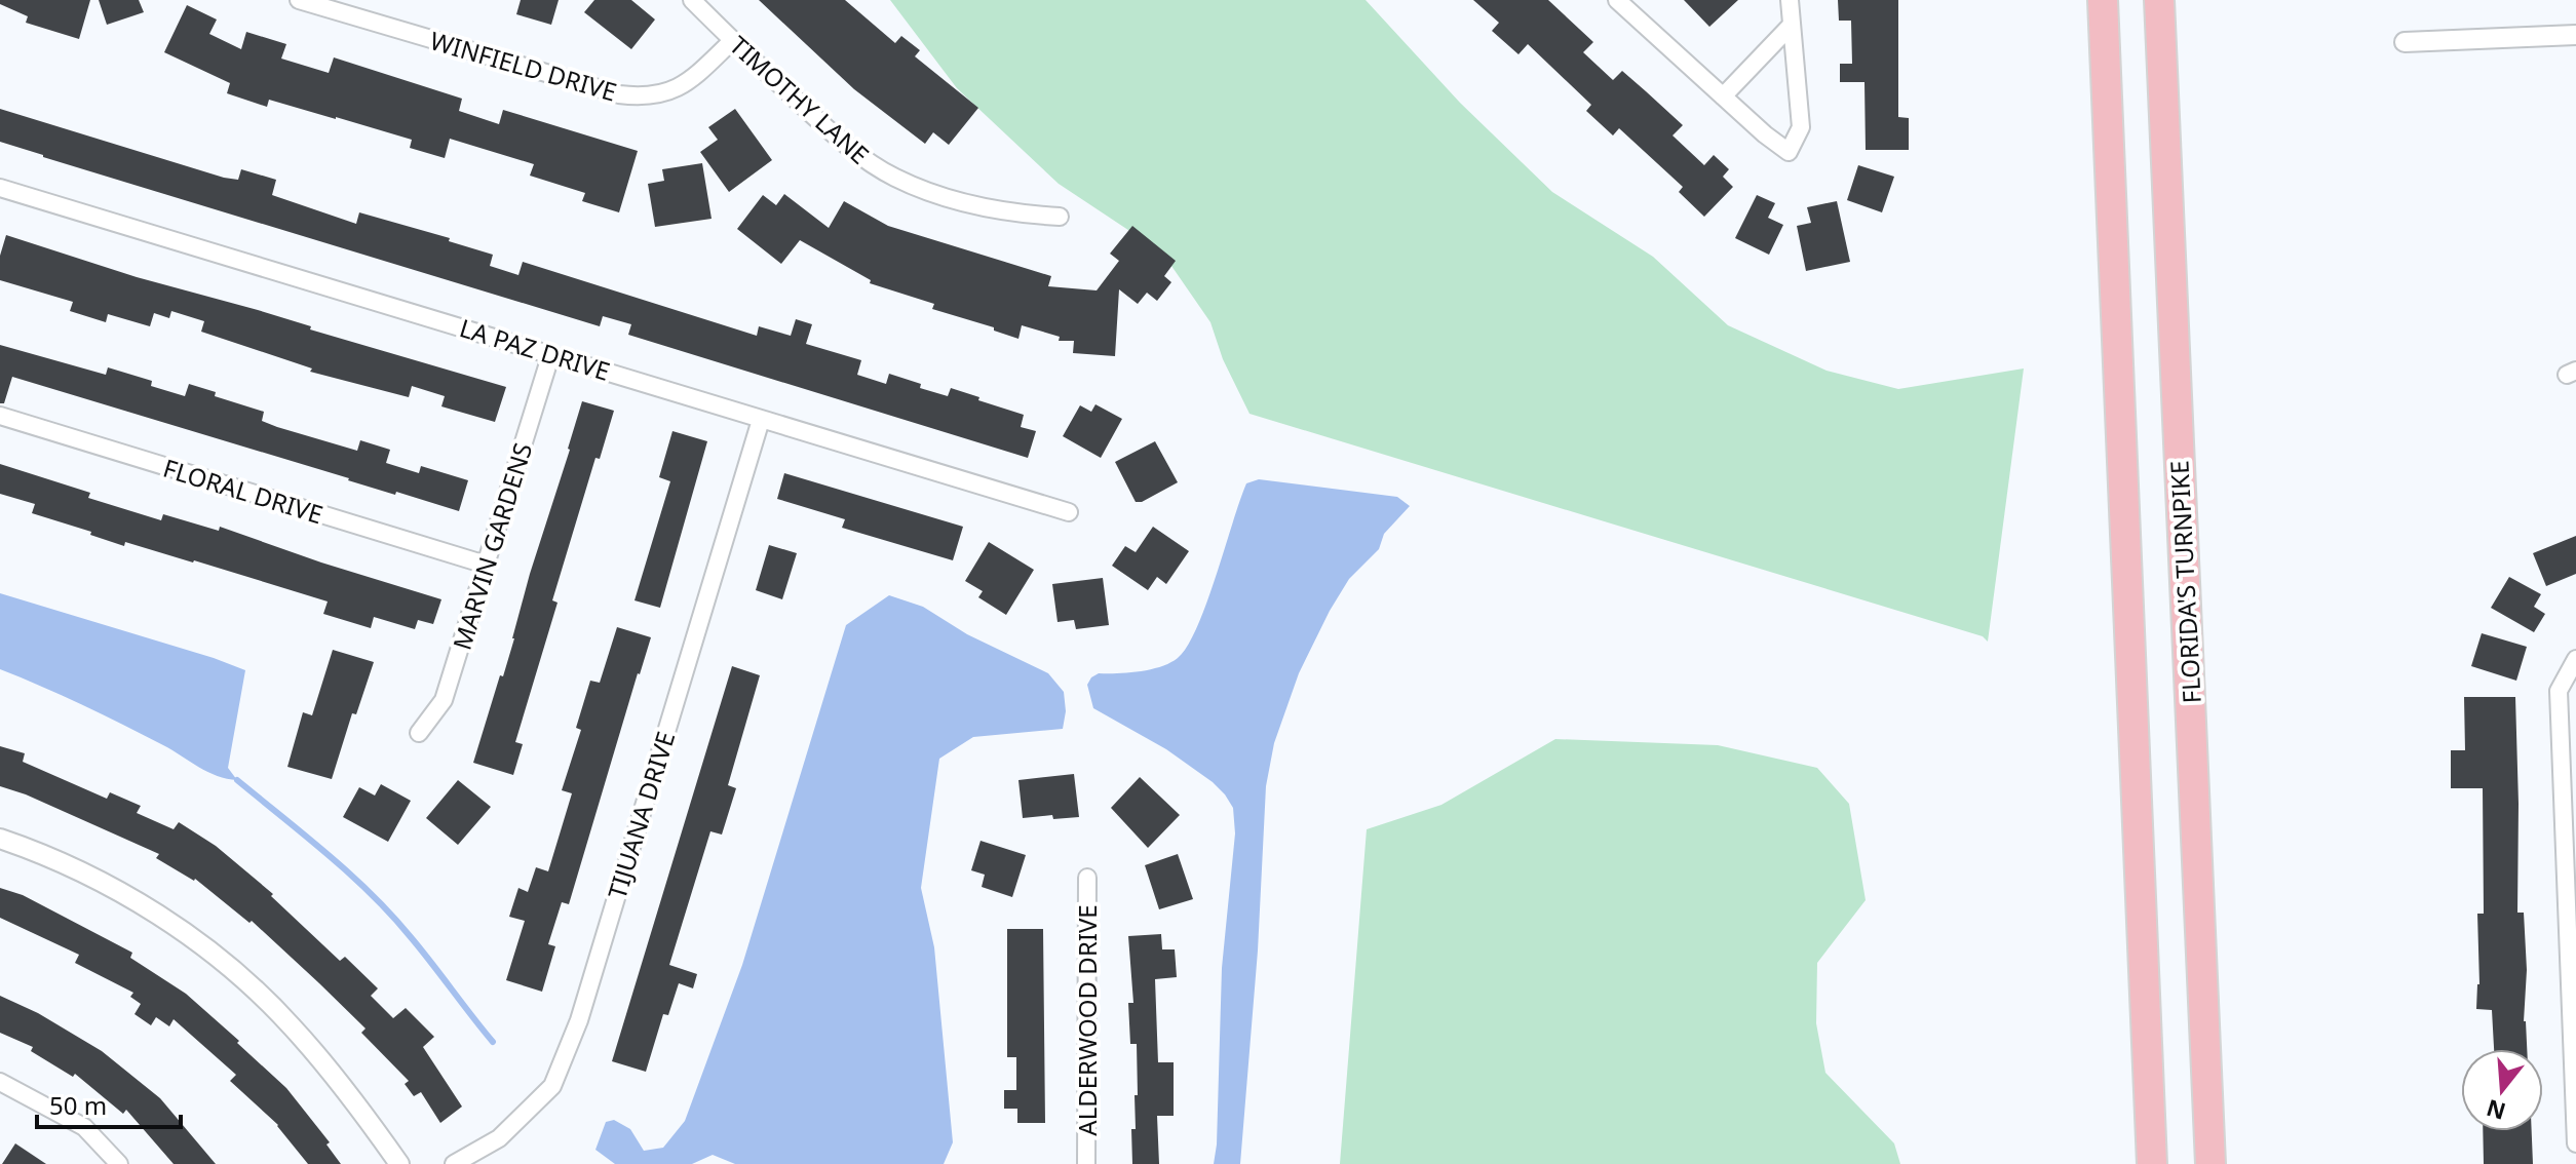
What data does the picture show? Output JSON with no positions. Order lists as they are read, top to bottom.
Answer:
{
  "streets": {
    "highway": ["FLORIDA'S TURNPIKE"],
    "street": [
      "WINFIELD DRIVE",
      "TIMOTHY LANE",
      "LA PAZ DRIVE",
      "FLORAL DRIVE",
      "MARVIN GARDENS",
      "TIJUANA DRIVE",
      "ALDERWOOD DRIVE"
    ]
  },
  "crossings": [
    ["WINFIELD DRIVE", "TIMOTHY LANE"],
    ["LA PAZ DRIVE", "MARVIN GARDENS"],
    ["LA PAZ DRIVE", "TIJUANA DRIVE"],
    ["FLORAL DRIVE", "MARVIN GARDENS"]
  ],
  "scale_bar": "50 m",
  "north": "bottom"
}
